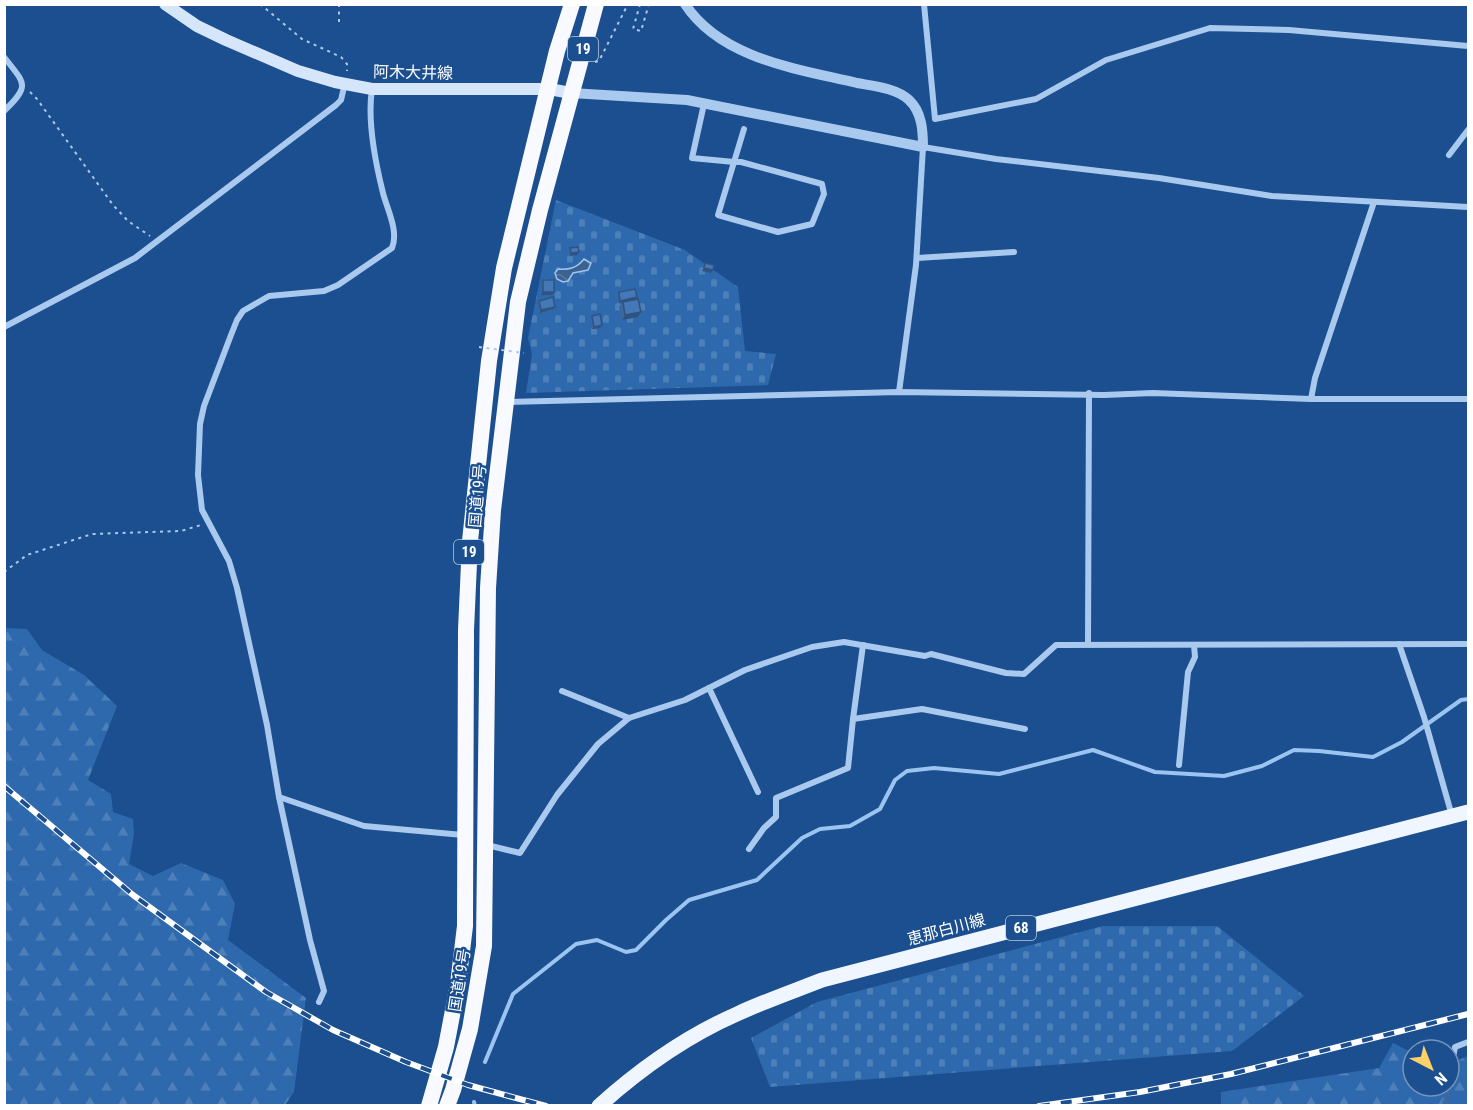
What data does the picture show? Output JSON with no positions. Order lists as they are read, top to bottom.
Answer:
{
  "streets": {
    "highway": ["19", "国道19号"],
    "main road": ["阿木大井線", "68", "恵那白川線"]
  },
  "crossings": [
    ["阿木大井線", "国道19号"]
  ],
  "north": "bottom right"
}
